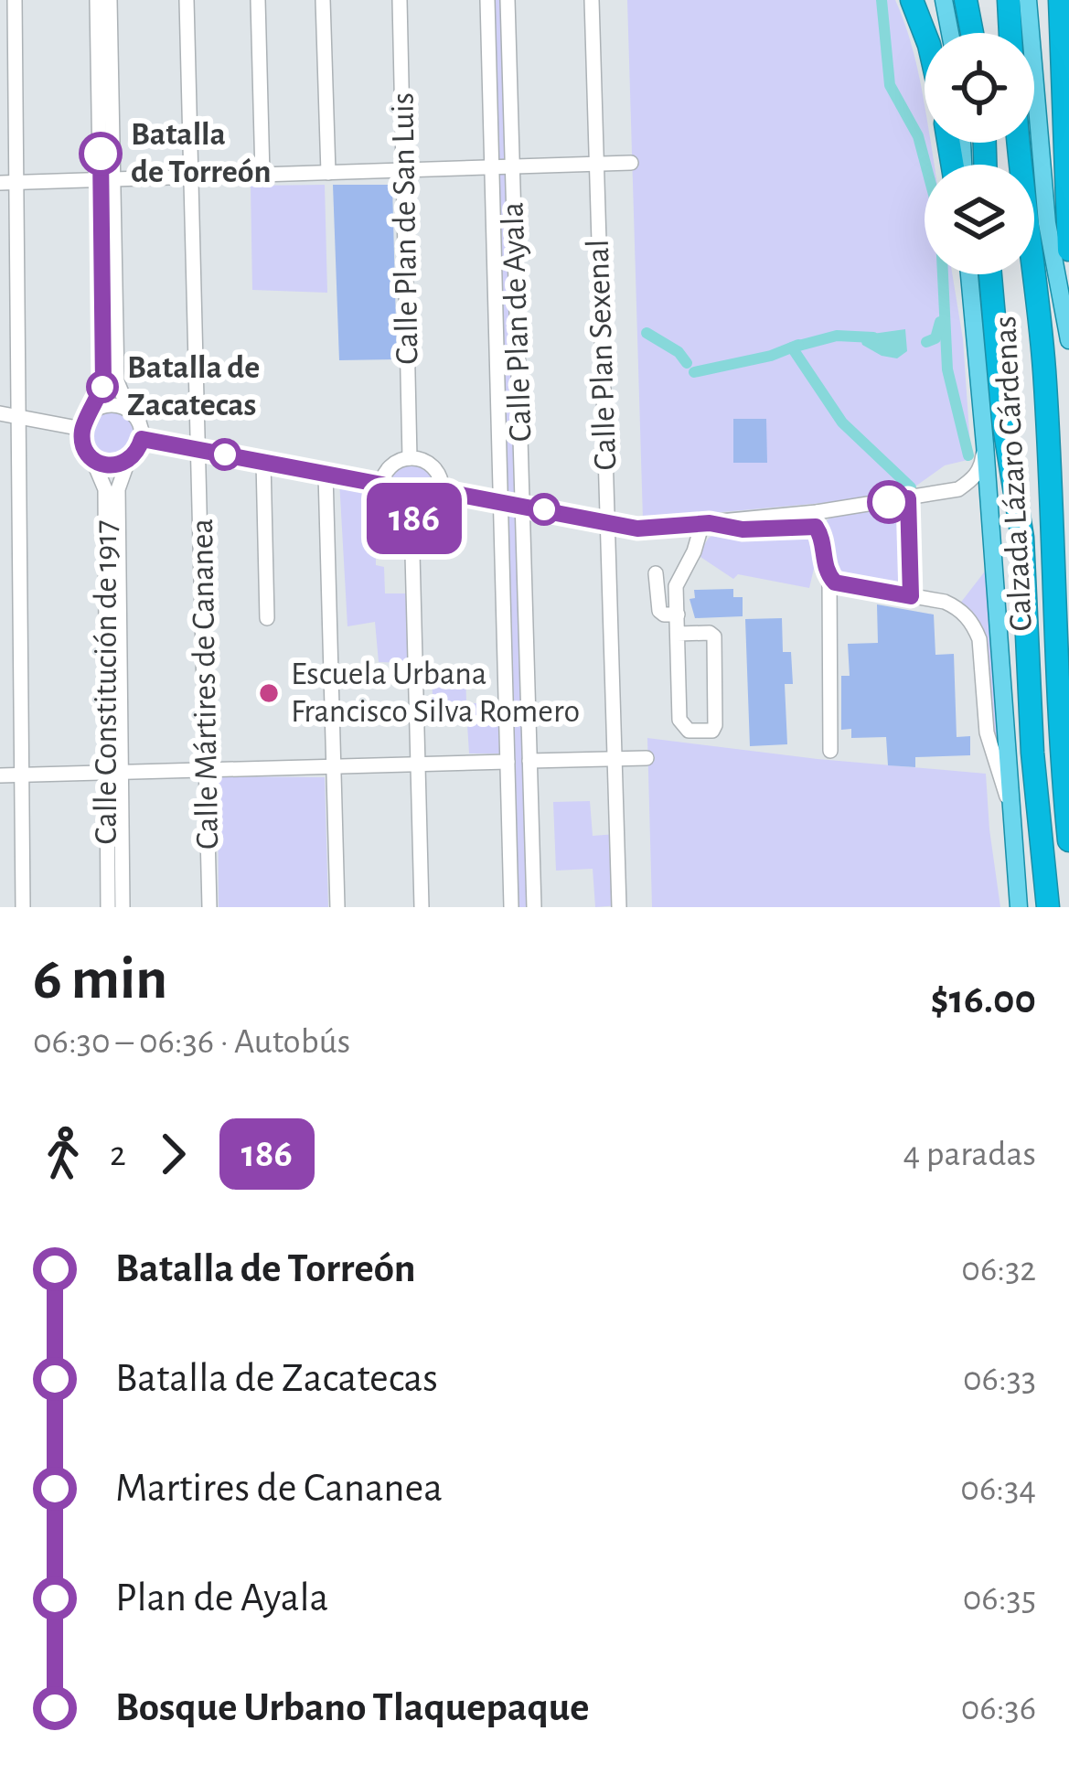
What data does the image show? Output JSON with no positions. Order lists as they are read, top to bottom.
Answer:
{
  "streets": {
    "highway": ["Calzada Lázaro Cárdenas"],
    "street": [
      "Calle Plan de San Luis",
      "Calle Plan de Ayala",
      "Calle Plan Sexenal",
      "Calle Constitución de 1917",
      "Calle Mártires de Cananea"
    ]
  },
  "places": ["Batalla de Torreón", "Batalla de Zacatecas", "Escuela Urbana Francisco Silva Romero"],
  "lines": ["bus line 186"],
  "page": {
    "on_map": "186",
    "heading": ["6 min", "06:30 – 06:36 · Autobús", "$16.00"],
    "legs": ["2", "186", "4 paradas"],
    "list": [
      {
        "name": "Batalla de Torreón",
        "value": "06:32"
      },
      {
        "name": "Batalla de Zacatecas",
        "value": "06:33"
      },
      {
        "name": "Martires de Cananea",
        "value": "06:34"
      },
      {
        "name": "Plan de Ayala",
        "value": "06:35"
      },
      {
        "name": "Bosque Urbano Tlaquepaque",
        "value": "06:36"
      }
    ]
  }
}
